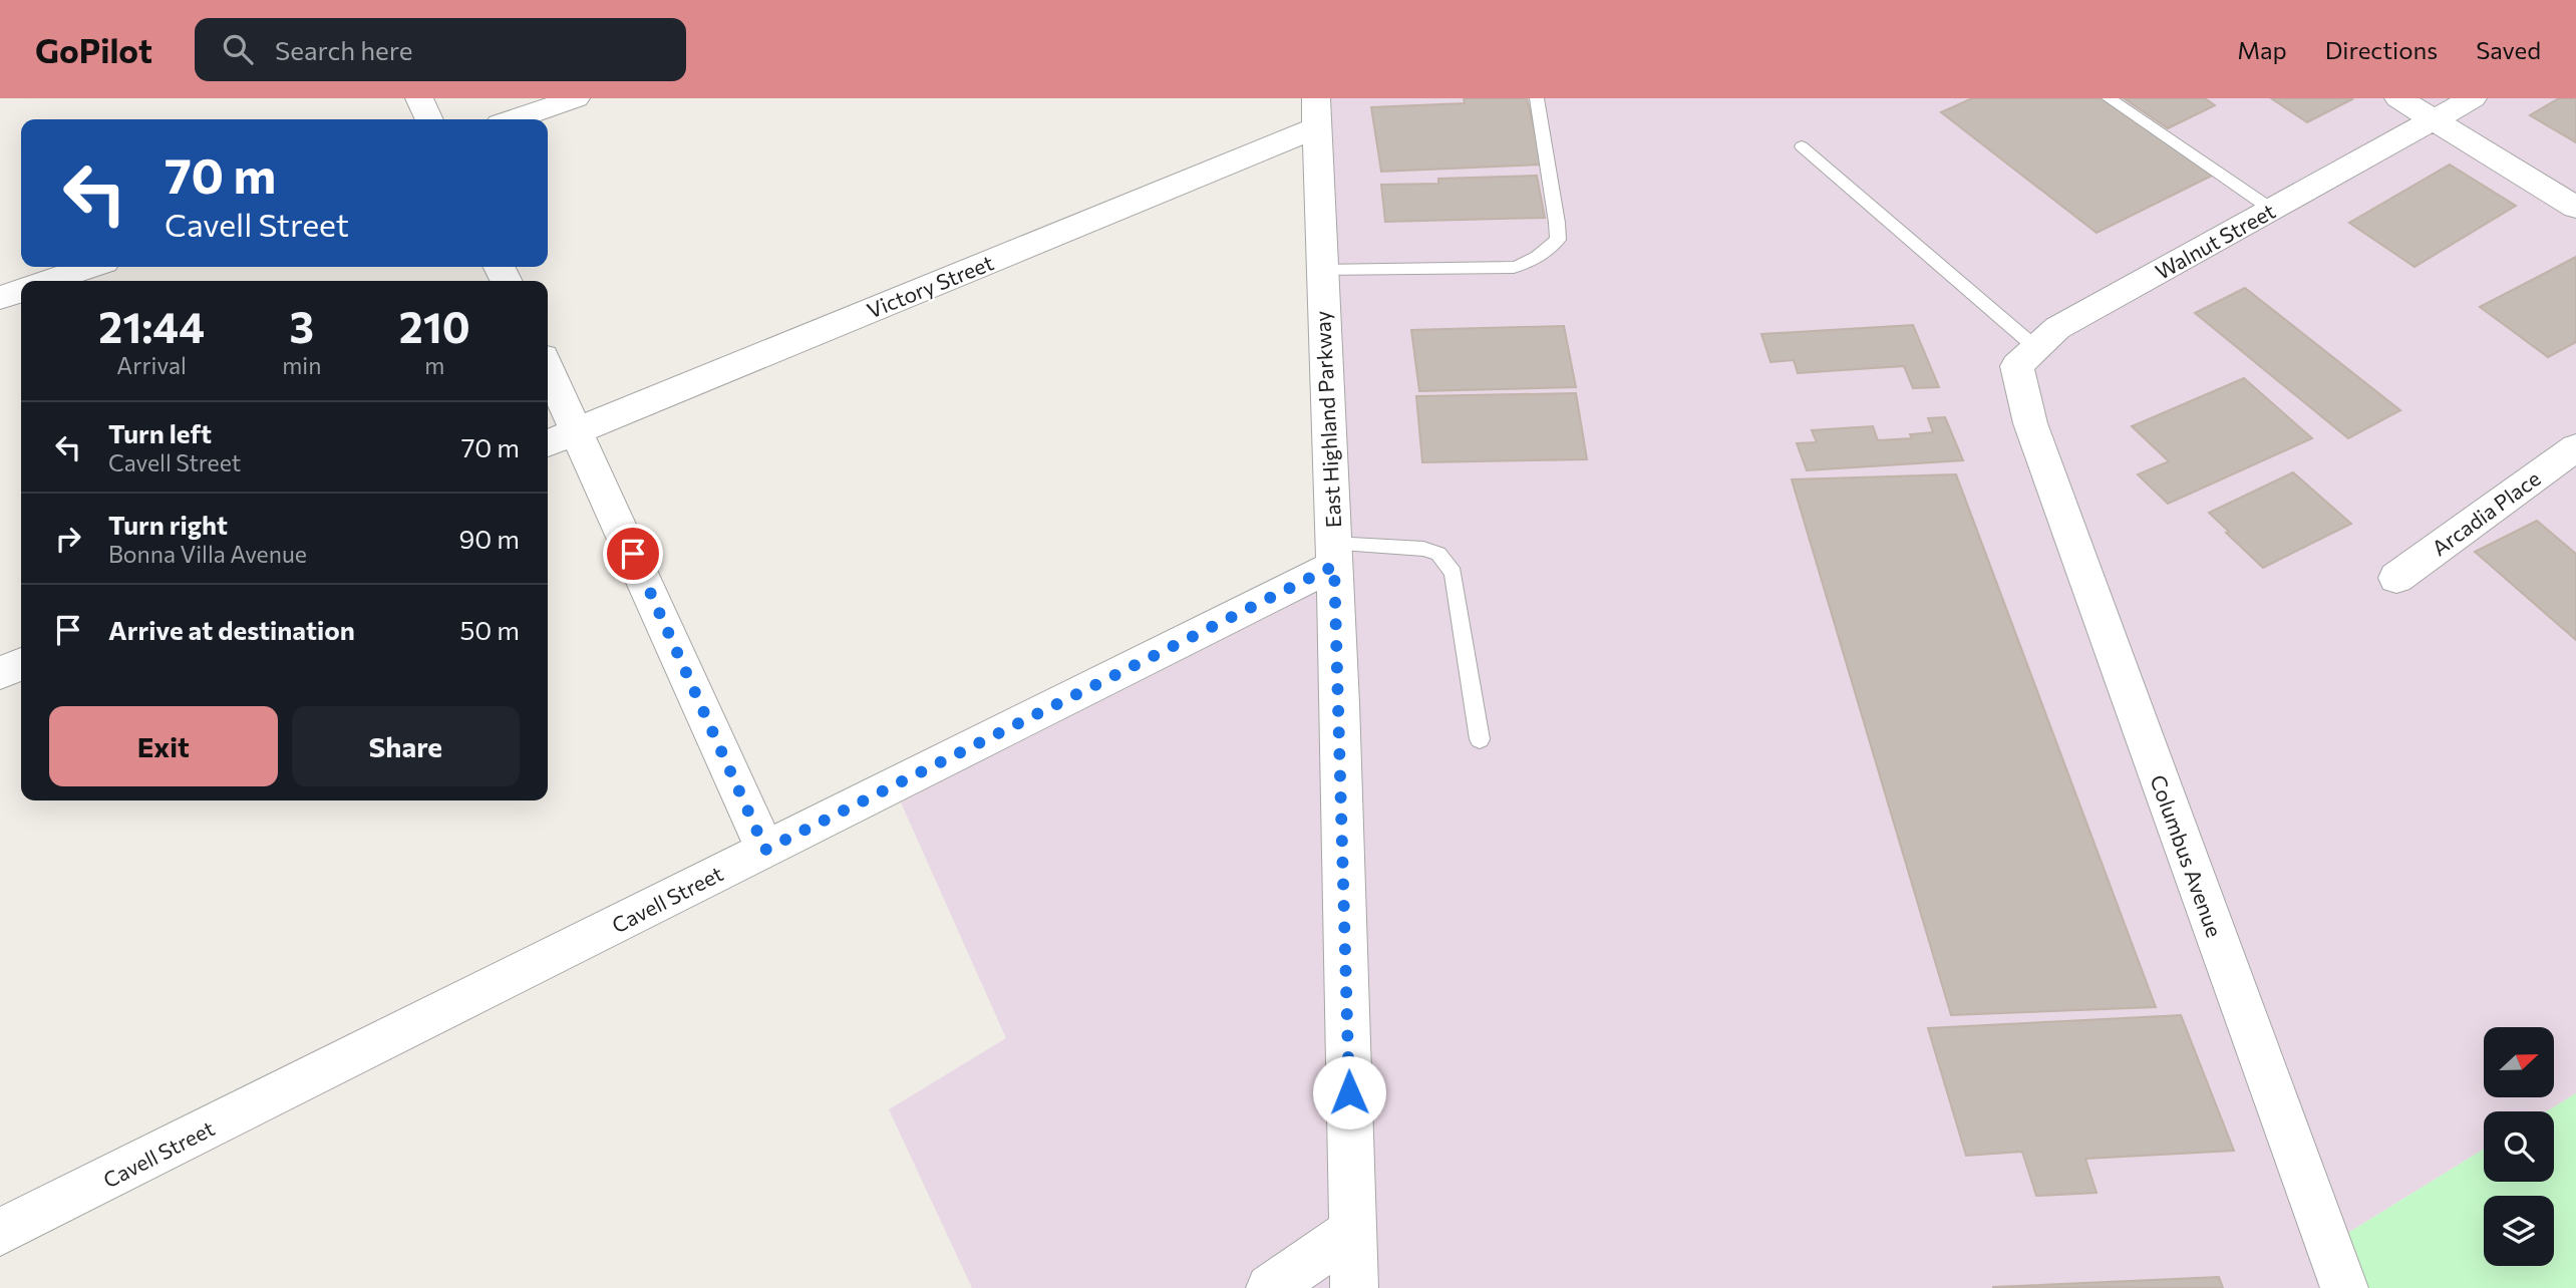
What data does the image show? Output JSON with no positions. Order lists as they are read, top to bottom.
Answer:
{
  "streets": {
    "street": [
      "Walnut Street",
      "Victory Street",
      "East Highland Parkway",
      "Arcadia Place",
      "Columbus Avenue",
      "Cavell Street"
    ]
  },
  "crossings": [
    ["Walnut Street", "Columbus Avenue"],
    ["Victory Street", "East Highland Parkway"],
    ["East Highland Parkway", "Cavell Street"]
  ],
  "north": "right",
  "page": {
    "header": "GoPilot",
    "search": "Search here",
    "nav": ["Map", "Directions", "Saved"],
    "turn": ["70 m", "Cavell Street"],
    "eta": [
      "21:44",
      "Arrival",
      "3",
      "min",
      "210",
      "m"
    ],
    "list": [
      {
        "name": "Turn left",
        "note": "Cavell Street",
        "value": "70 m"
      },
      {
        "name": "Turn right",
        "note": "Bonna Villa Avenue",
        "value": "90 m"
      },
      {
        "name": "Arrive at destination",
        "value": "50 m"
      }
    ],
    "buttons": ["Exit", "Share"]
  }
}
